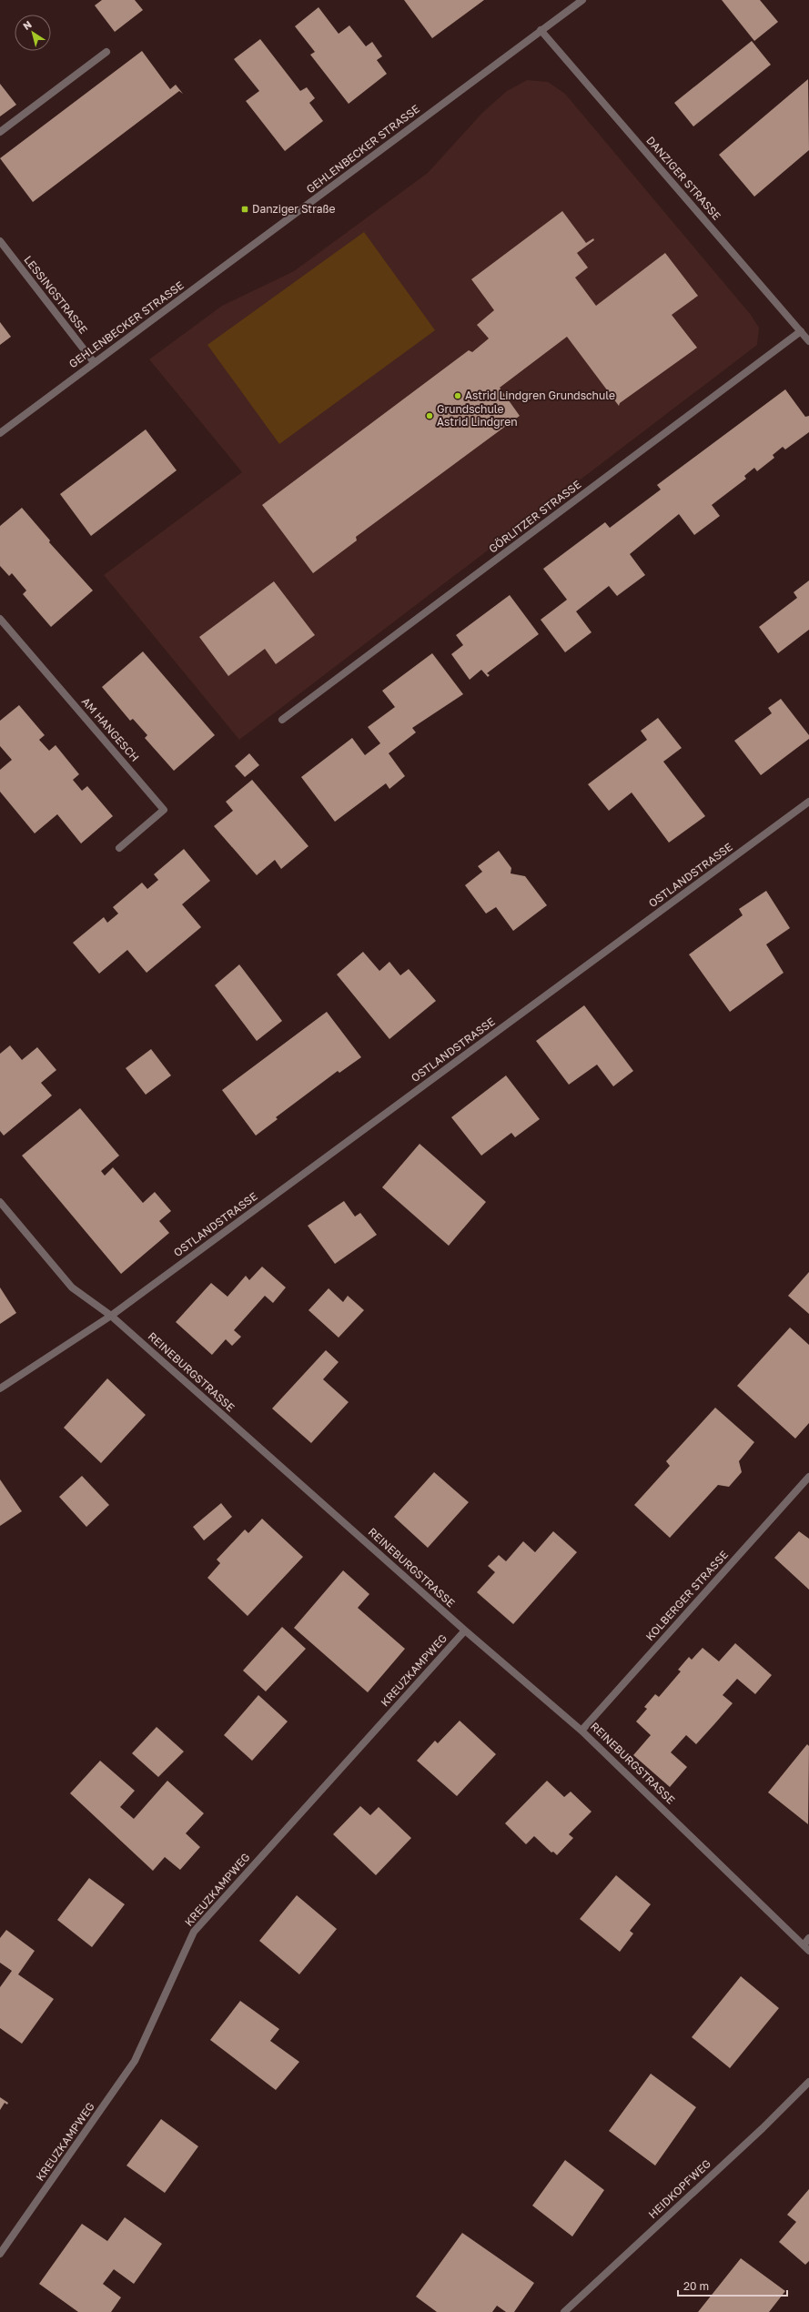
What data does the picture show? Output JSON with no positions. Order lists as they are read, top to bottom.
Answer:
{
  "streets": {
    "street": [
      "GEHLENBECKER STRASSE",
      "DANZIGER STRASSE",
      "LESSINGSTRASSE",
      "GÖRLITZER STRASSE",
      "AM HANGESCH",
      "OSTLANDSTRASSE",
      "REINEBURGSTRASSE",
      "KOLBERGER STRASSE",
      "KREUZKAMPWEG",
      "HEIDKOPFWEG"
    ]
  },
  "crossings": [
    ["GEHLENBECKER STRASSE", "DANZIGER STRASSE"],
    ["GEHLENBECKER STRASSE", "LESSINGSTRASSE"],
    ["DANZIGER STRASSE", "GÖRLITZER STRASSE"],
    ["OSTLANDSTRASSE", "REINEBURGSTRASSE"],
    ["REINEBURGSTRASSE", "KOLBERGER STRASSE"],
    ["REINEBURGSTRASSE", "KREUZKAMPWEG"]
  ],
  "places": {
    "transit": ["Danziger Straße"],
    "other": ["Astrid Lindgren Grundschule", "Grundschule Astrid Lindgren"]
  },
  "scale_bar": "20 m",
  "north": "top left"
}
